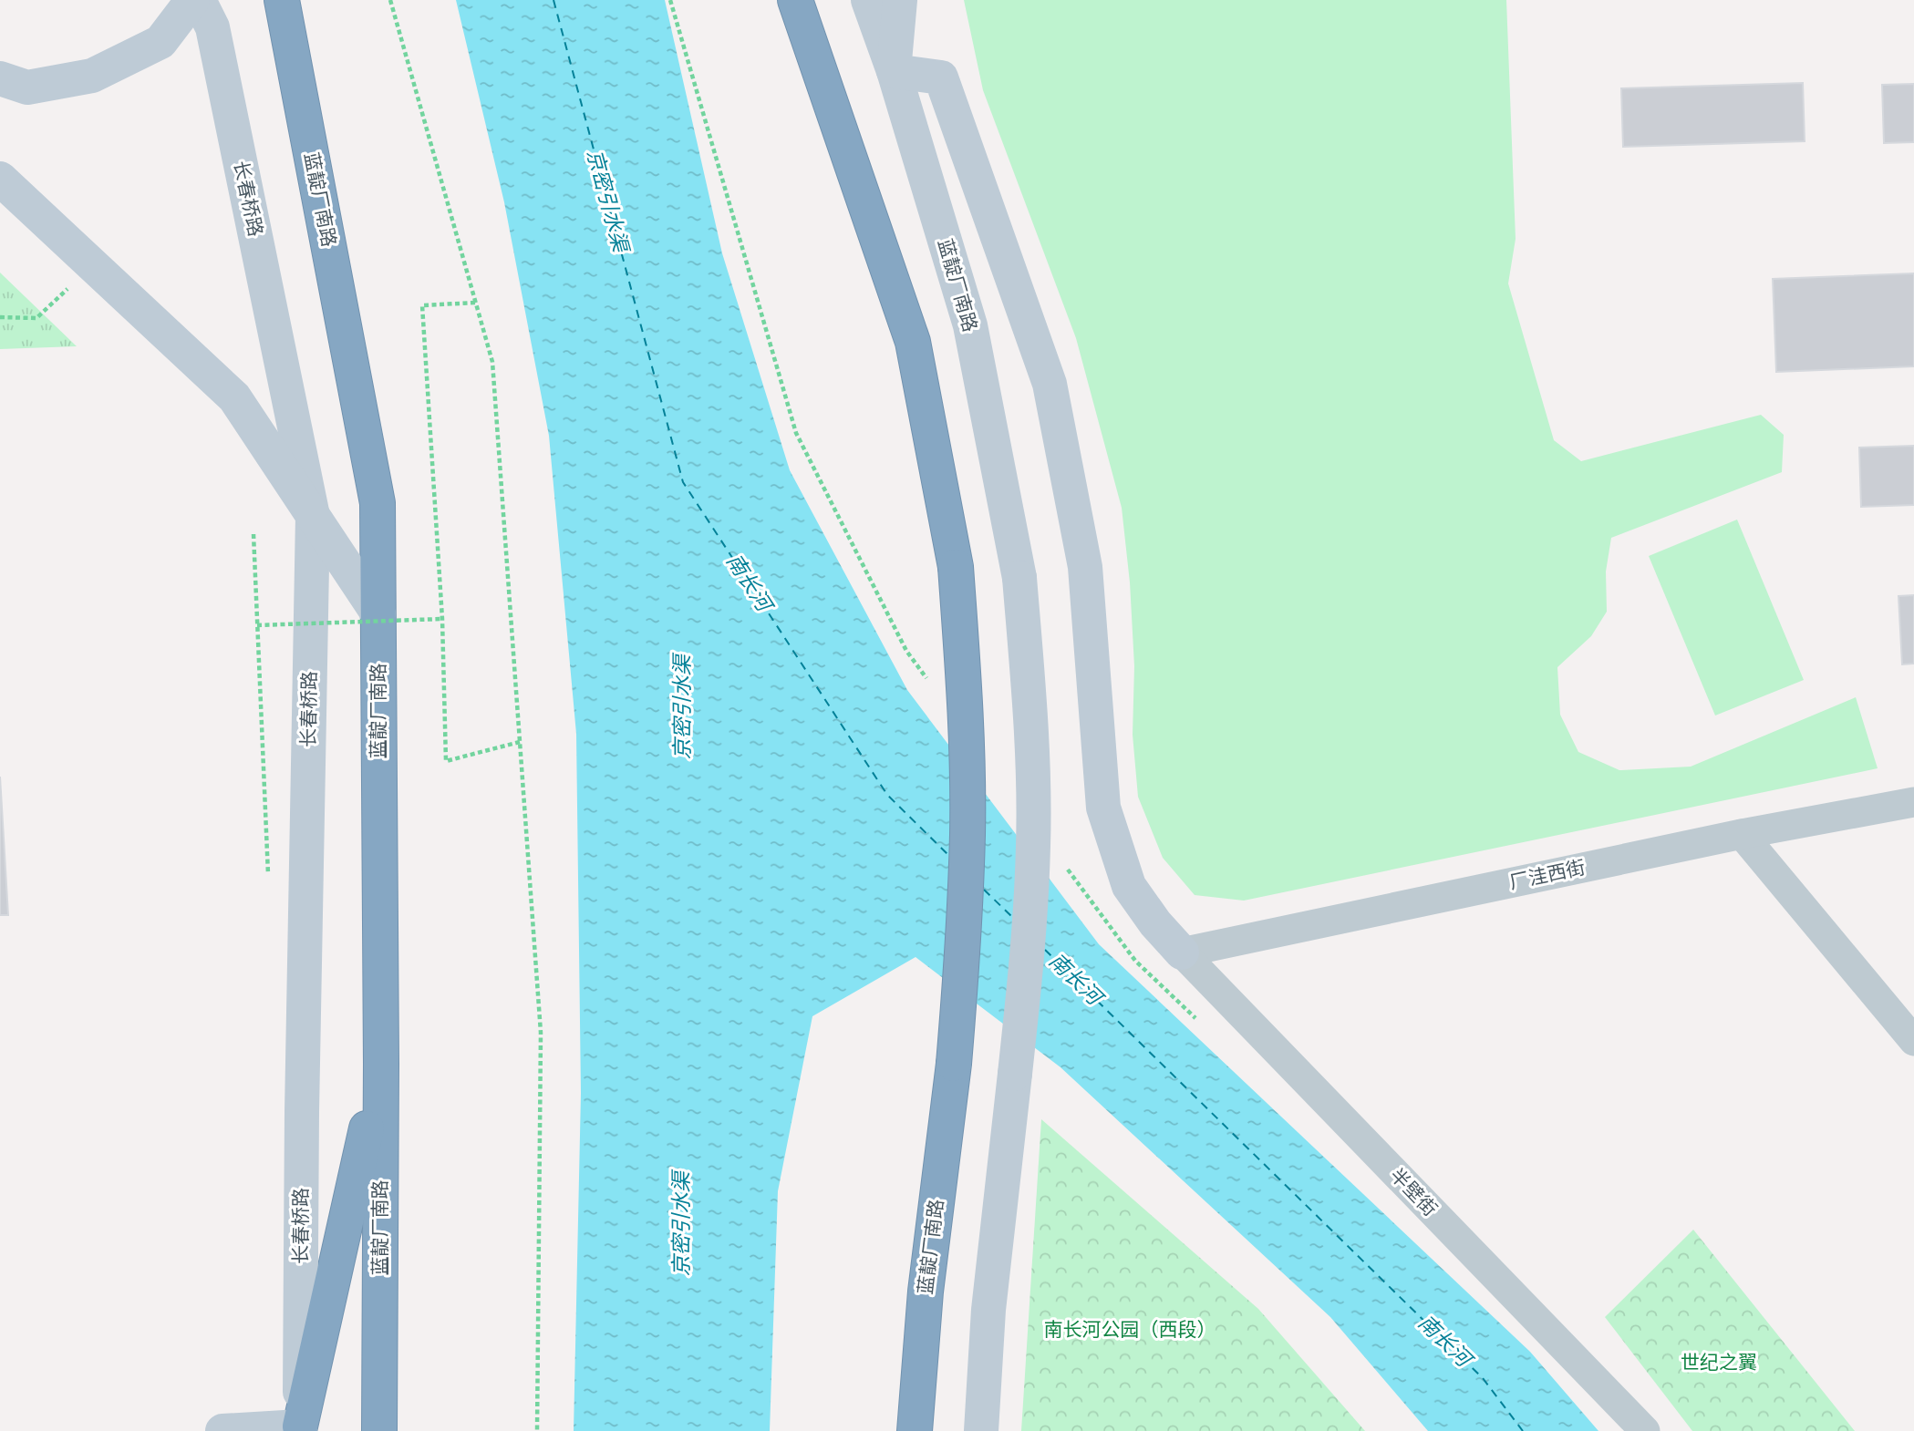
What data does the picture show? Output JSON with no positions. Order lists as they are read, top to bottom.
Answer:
{
  "streets": {
    "highway": ["蓝靛厂南路"],
    "street": ["长春桥路", "厂洼西街", "半壁街"]
  },
  "crossings": [
    ["厂洼西街", "半壁街"]
  ],
  "water": ["京密引水渠", "南长河"],
  "parks": ["南长河公园（西段）", "世纪之翼"]
}
